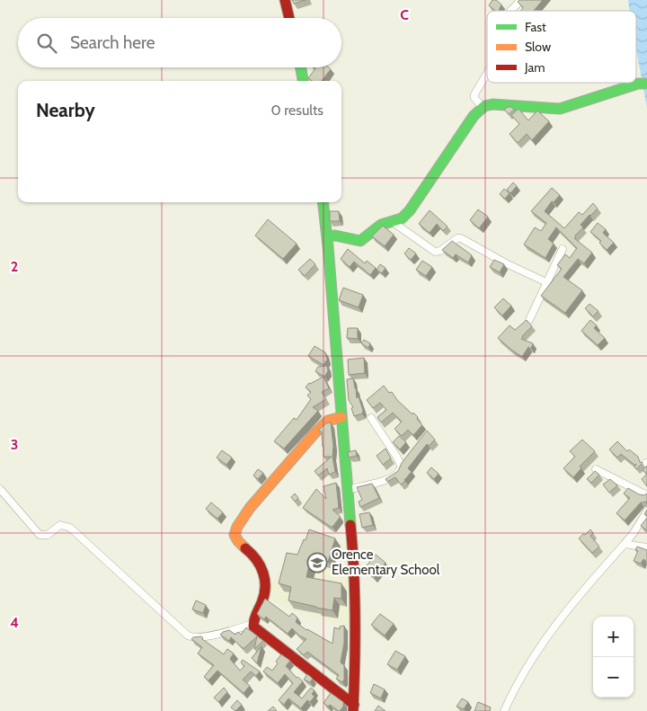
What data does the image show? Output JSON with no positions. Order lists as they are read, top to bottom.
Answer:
{
  "places": {
    "school or university": ["Orence Elementary School"]
  },
  "legend": ["Fast", "Slow", "Jam"],
  "page": {
    "search": "Search here",
    "heading": ["Nearby", "0 results"],
    "map_buttons": ["+", "−"]
  },
  "grid": {
    "columns": ["C"],
    "rows": ["2", "3", "4"]
  }
}
